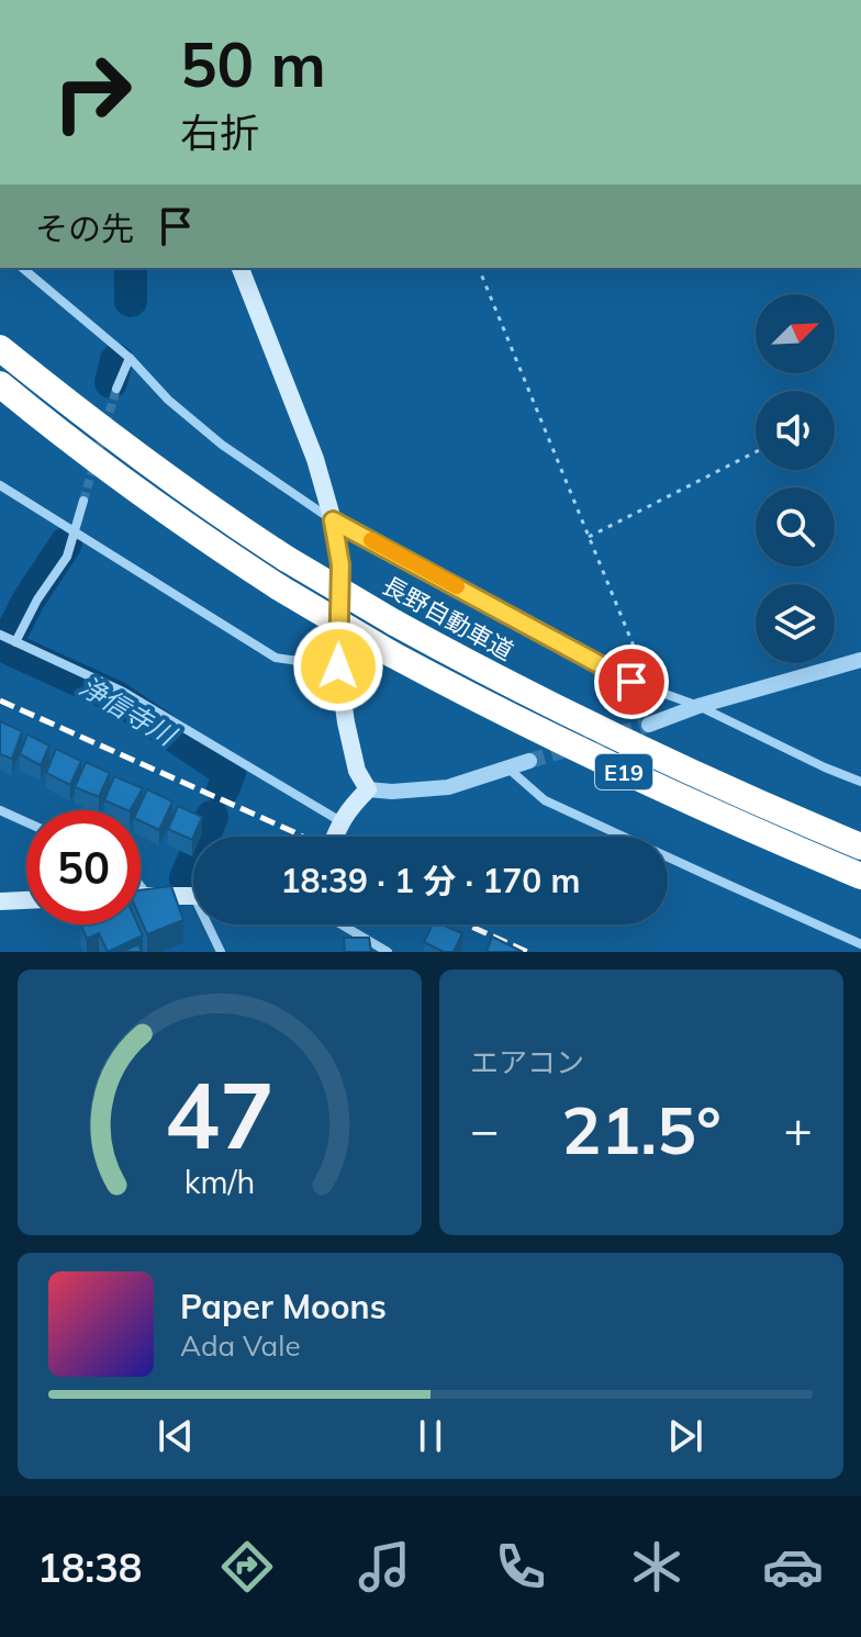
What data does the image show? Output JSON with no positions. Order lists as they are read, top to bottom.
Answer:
{
  "streets": {
    "highway": ["長野自動車道", "E19"]
  },
  "water": ["浄信寺川"],
  "north": "top right",
  "page": {
    "turn": ["50 m", "右折"],
    "then": "その先",
    "limit": "50",
    "trip": "18:39 · 1 分 · 170 m",
    "tile": "エアコン",
    "heat": ["−", "21.5°", "+"],
    "song": ["Paper Moons", "Ada Vale"],
    "tabs": "18:38",
    "gauge": ["47", "km/h"]
  }
}
